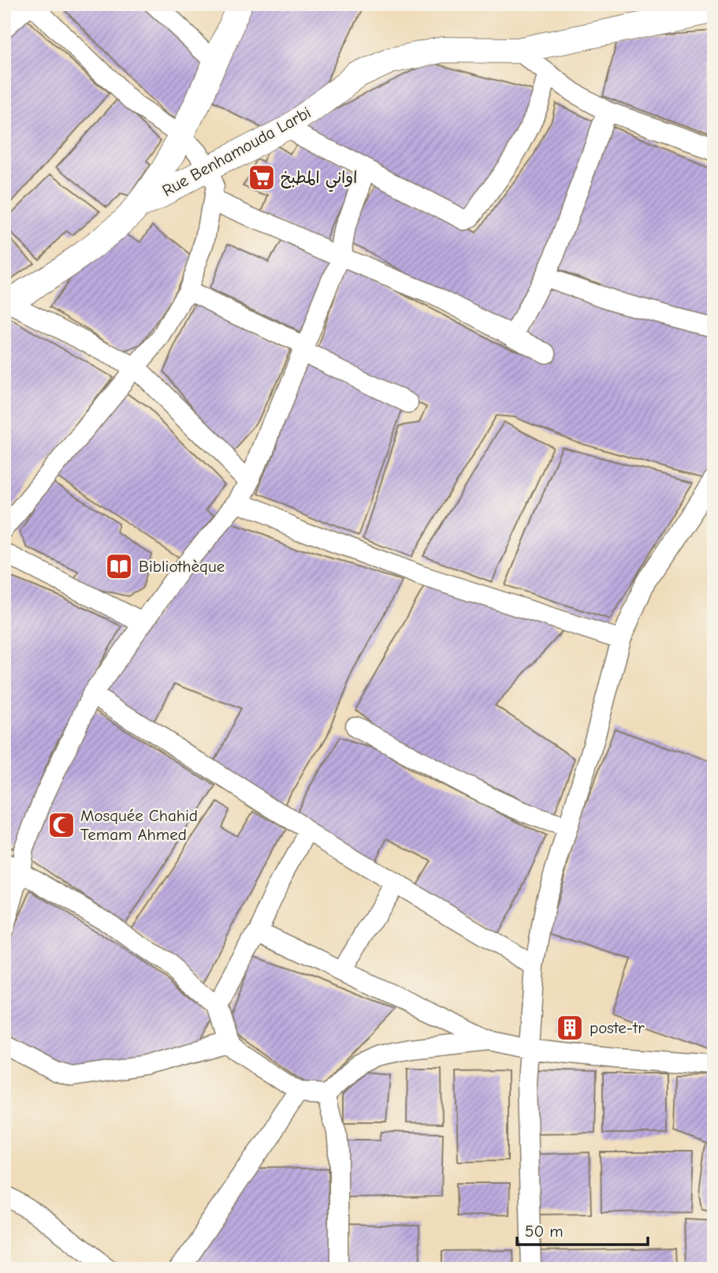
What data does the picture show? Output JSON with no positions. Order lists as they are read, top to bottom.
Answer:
{
  "streets": {
    "street": ["Rue Benhamouda Larbi"]
  },
  "places": {
    "supermarket": ["اواني المطبخ"],
    "library": ["Bibliothèque"],
    "mosque": ["Mosquée Chahid Temam Ahmed"],
    "building": ["poste-tr"]
  },
  "scale_bar": "50 m"
}
